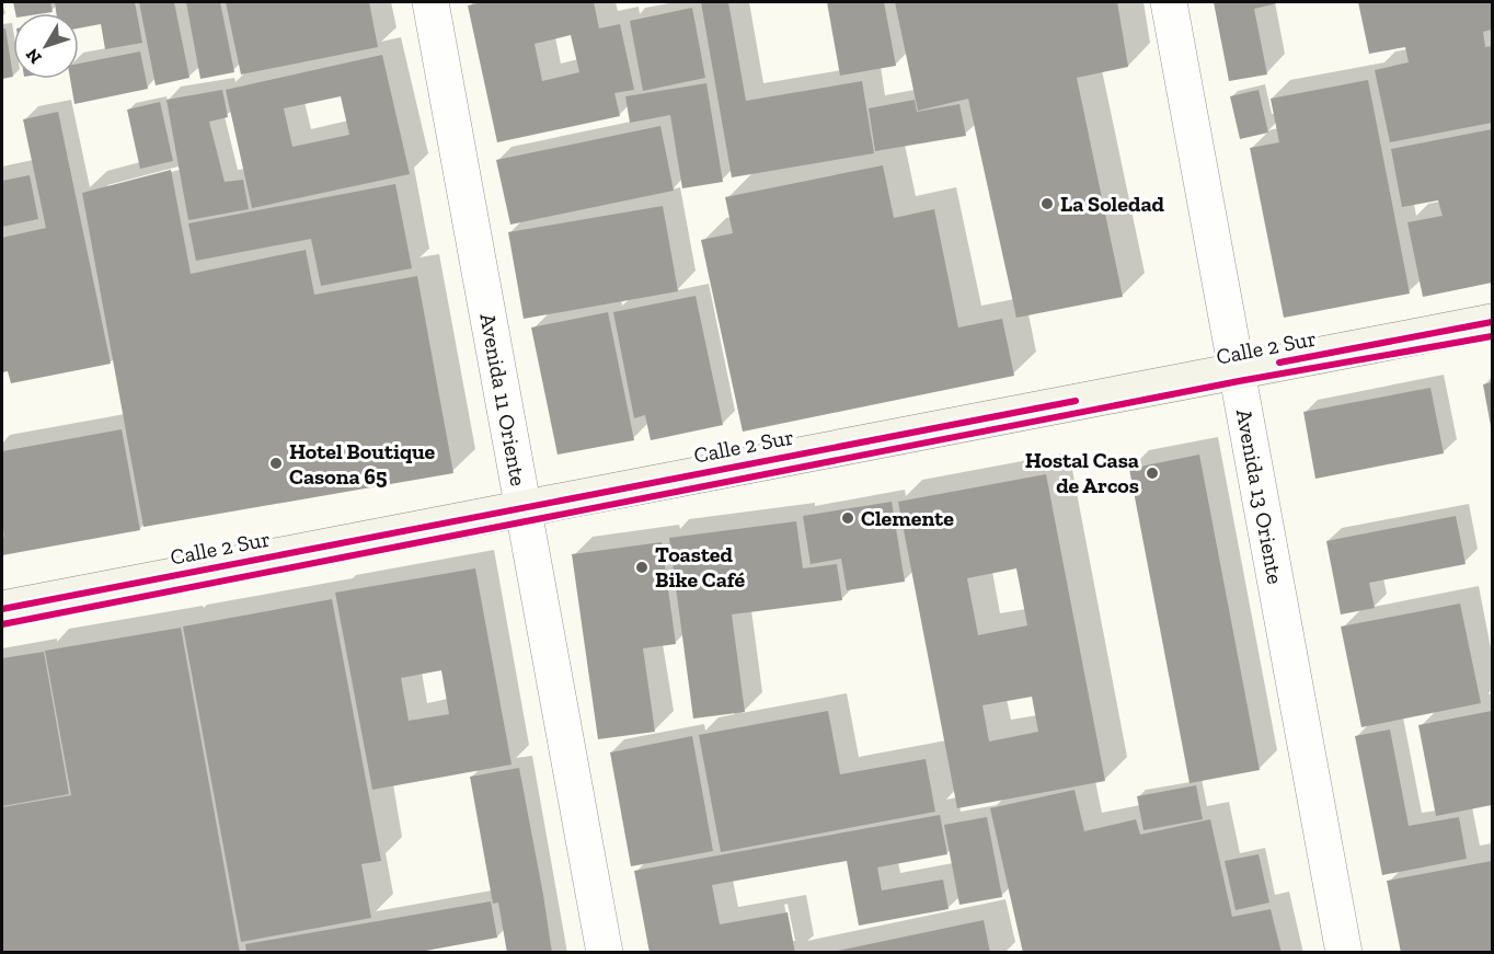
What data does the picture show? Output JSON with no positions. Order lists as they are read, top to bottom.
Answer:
{
  "streets": {
    "street": ["Calle 2 Sur", "Avenida 11 Oriente", "Avenida 13 Oriente"]
  },
  "crossings": [
    ["Calle 2 Sur", "Avenida 11 Oriente"],
    ["Calle 2 Sur", "Avenida 13 Oriente"]
  ],
  "places": [
    "La Soledad",
    "Hotel Boutique Casona 65",
    "Hostal Casa de Arcos",
    "Clemente",
    "Toasted Bike Café"
  ],
  "north": "bottom left"
}
